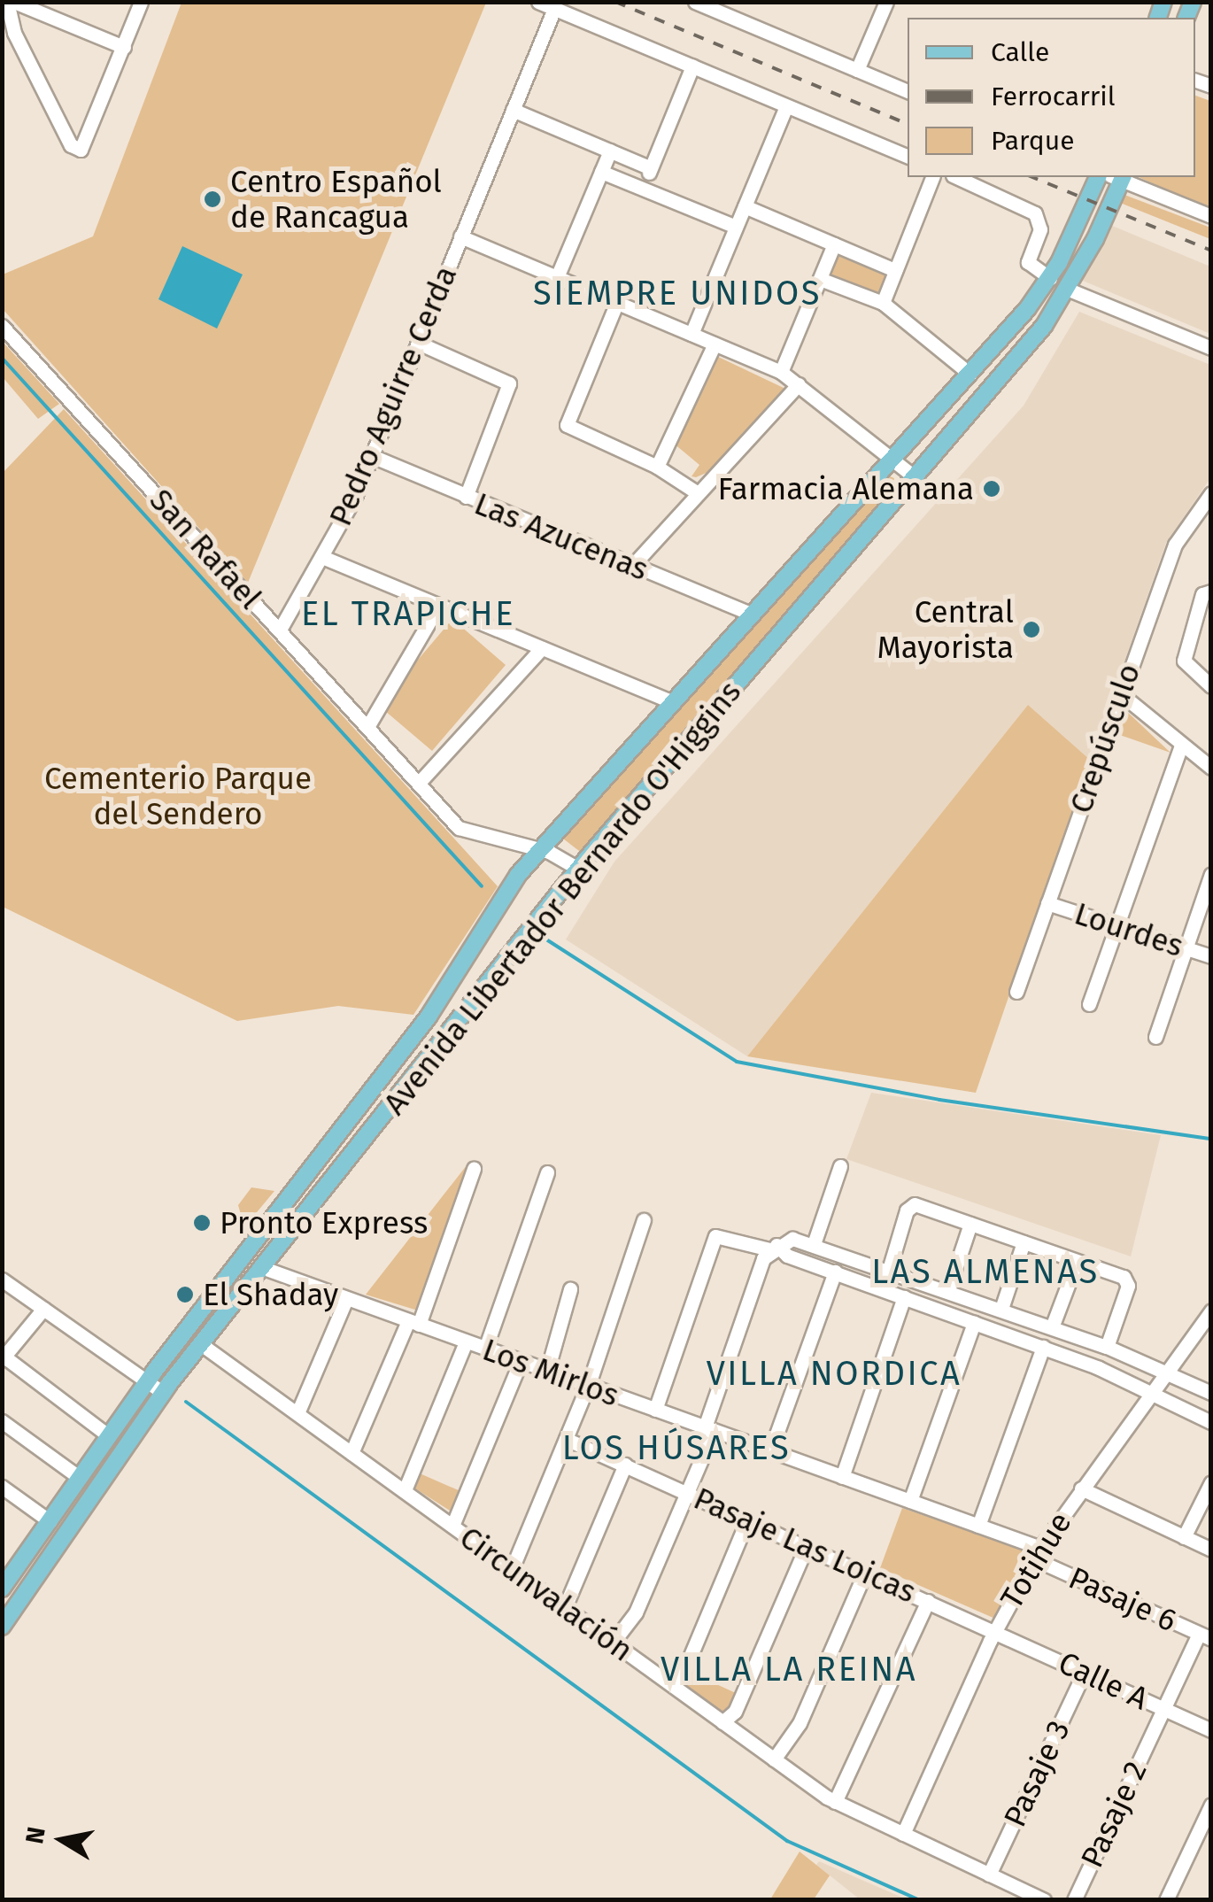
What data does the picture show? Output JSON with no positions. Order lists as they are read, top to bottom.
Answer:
{
  "streets": {
    "main road": ["Avenida Libertador Bernardo O'Higgins"],
    "street": [
      "Pedro Aguirre Cerda",
      "Las Azucenas",
      "San Rafael",
      "Crepúsculo",
      "Lourdes",
      "Los Mirlos",
      "Pasaje Las Loicas",
      "Totihue",
      "Circunvalación",
      "Pasaje 6",
      "Calle A",
      "Pasaje 3",
      "Pasaje 2"
    ]
  },
  "crossings": [
    ["Pedro Aguirre Cerda", "Las Azucenas"],
    ["Pedro Aguirre Cerda", "San Rafael"],
    ["Las Azucenas", "Avenida Libertador Bernardo O'Higgins"],
    ["San Rafael", "Avenida Libertador Bernardo O'Higgins"],
    ["Crepúsculo", "Lourdes"],
    ["Avenida Libertador Bernardo O'Higgins", "Los Mirlos"],
    ["Avenida Libertador Bernardo O'Higgins", "Circunvalación"],
    ["Los Mirlos", "Totihue"],
    ["Los Mirlos", "Pasaje 6"],
    ["Pasaje Las Loicas", "Totihue"],
    ["Pasaje Las Loicas", "Calle A"],
    ["Totihue", "Circunvalación"],
    ["Totihue", "Pasaje 6"],
    ["Totihue", "Calle A"],
    ["Circunvalación", "Pasaje 3"],
    ["Pasaje 6", "Pasaje 2"],
    ["Calle A", "Pasaje 3"],
    ["Calle A", "Pasaje 2"]
  ],
  "districts": [
    "SIEMPRE UNIDOS",
    "EL TRAPICHE",
    "LAS ALMENAS",
    "VILLA NORDICA",
    "LOS HÚSARES",
    "VILLA LA REINA"
  ],
  "parks": ["Cementerio Parque del Sendero"],
  "places": [
    "Centro Español de Rancagua",
    "Farmacia Alemana",
    "Central Mayorista",
    "Pronto Express",
    "El Shaday"
  ],
  "legend": ["Calle", "Ferrocarril", "Parque"],
  "north": "left"
}
